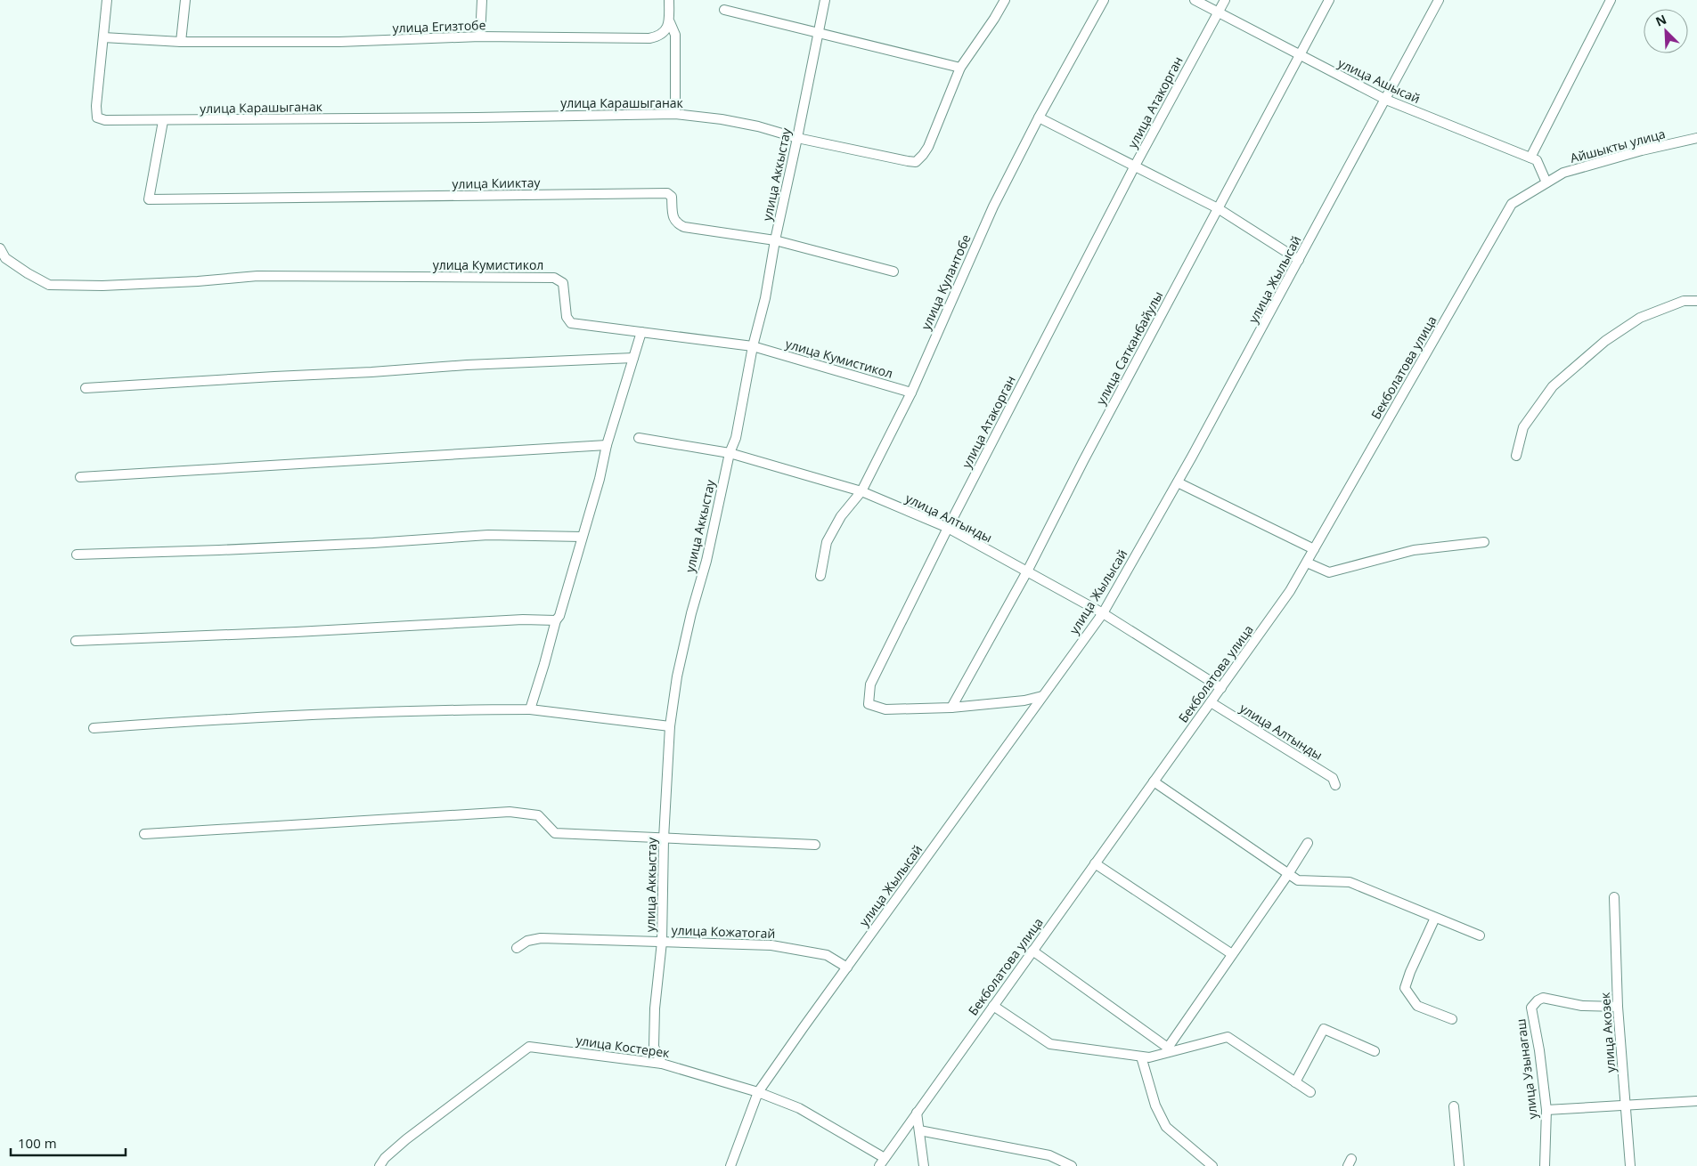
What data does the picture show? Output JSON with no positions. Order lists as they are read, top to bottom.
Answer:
{
  "streets": {
    "street": [
      "улица Егизтобе",
      "улица Ашысай",
      "улица Атакорган",
      "улица Карашыганак",
      "Айшыкты улица",
      "улица Аккыстау",
      "улица Кииктау",
      "улица Кумистикол",
      "улица Жылысай",
      "улица Кулантобе",
      "улица Сатканбайулы",
      "Бекболатова улица",
      "улица Алтынды",
      "улица Кожатогай",
      "улица Акозек",
      "улица Костерек",
      "улица Узынагаш"
    ]
  },
  "crossings": [
    ["улица Егизтобе", "улица Карашыганак"],
    ["улица Ашысай", "улица Атакорган"],
    ["улица Ашысай", "улица Жылысай"],
    ["улица Ашысай", "улица Сатканбайулы"],
    ["улица Атакорган", "улица Жылысай"],
    ["улица Атакорган", "улица Сатканбайулы"],
    ["улица Атакорган", "улица Алтынды"],
    ["улица Карашыганак", "улица Аккыстау"],
    ["улица Карашыганак", "улица Кииктау"],
    ["Айшыкты улица", "Бекболатова улица"],
    ["улица Аккыстау", "улица Кииктау"],
    ["улица Аккыстау", "улица Кумистикол"],
    ["улица Аккыстау", "улица Алтынды"],
    ["улица Аккыстау", "улица Кожатогай"],
    ["улица Аккыстау", "улица Костерек"],
    ["улица Кумистикол", "улица Кулантобе"],
    ["улица Жылысай", "улица Алтынды"],
    ["улица Жылысай", "улица Кожатогай"],
    ["улица Жылысай", "улица Костерек"],
    ["улица Кулантобе", "улица Алтынды"],
    ["улица Сатканбайулы", "улица Алтынды"],
    ["Бекболатова улица", "улица Алтынды"],
    ["Бекболатова улица", "улица Костерек"],
    ["улица Акозек", "улица Узынагаш"]
  ],
  "scale_bar": "100 m",
  "north": "top left"
}
